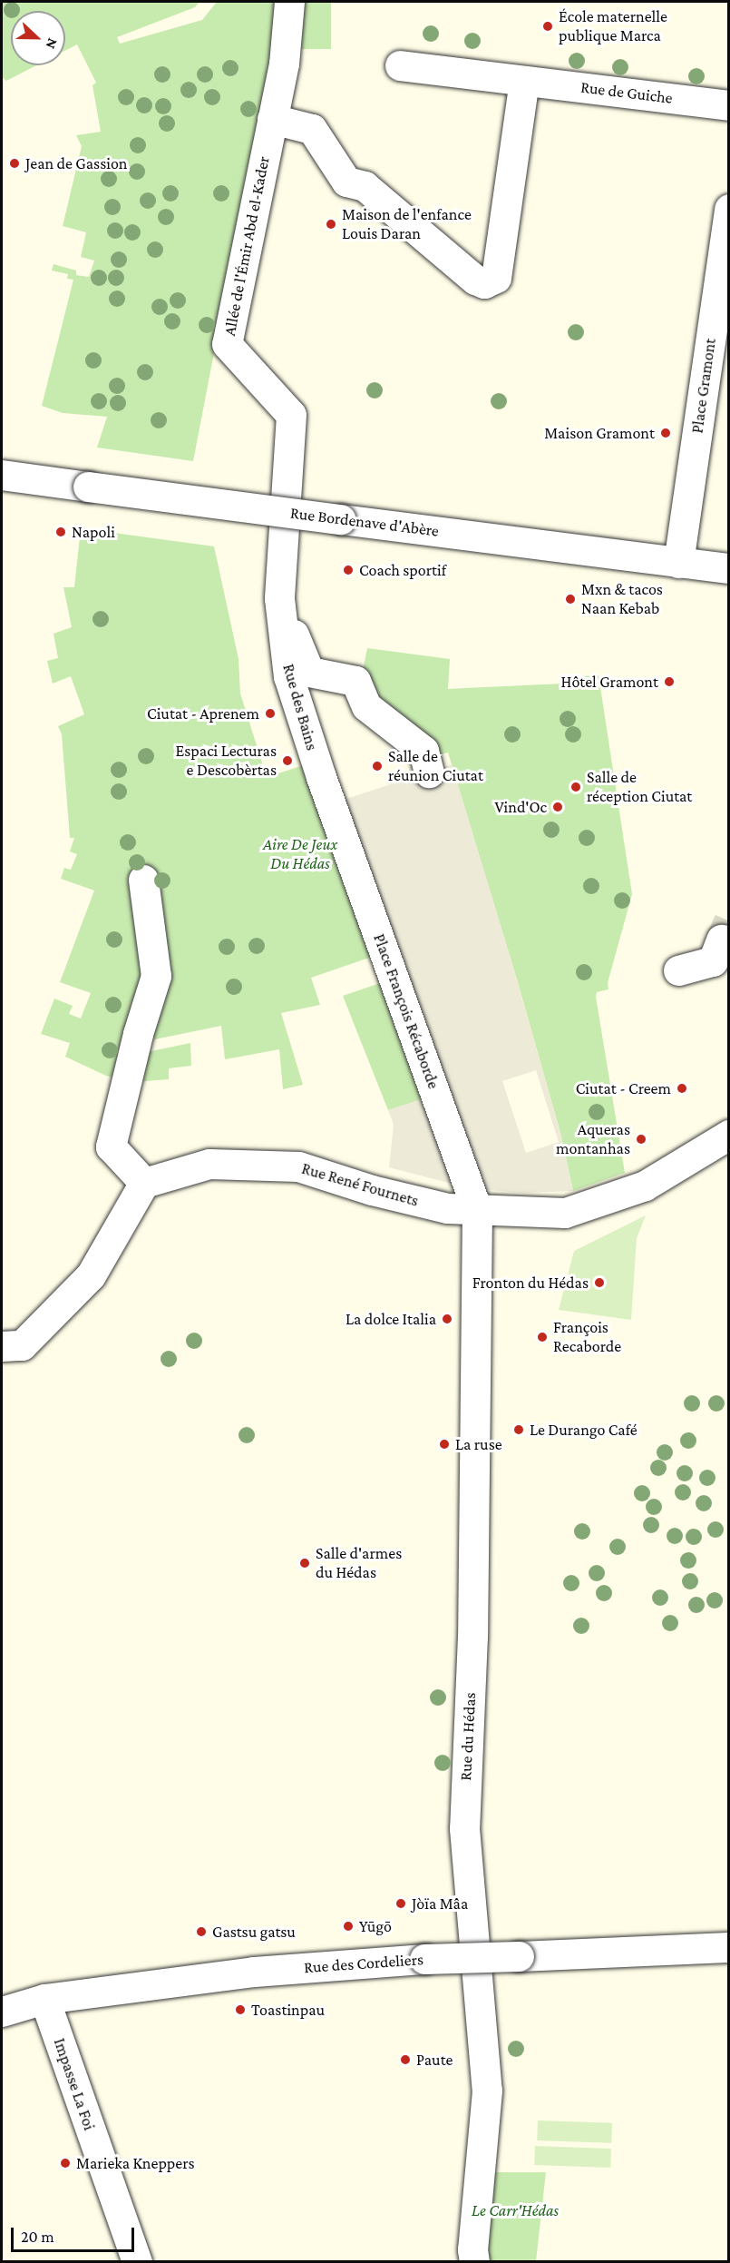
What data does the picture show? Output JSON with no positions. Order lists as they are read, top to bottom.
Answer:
{
  "streets": {
    "street": [
      "Rue de Guiche",
      "Allée de l'Émir Abd el-Kader",
      "Place Gramont",
      "Rue Bordenave d'Abère",
      "Rue des Bains",
      "Place François Récaborde",
      "Rue René Fournets",
      "Rue du Hédas",
      "Rue des Cordeliers",
      "Impasse La Foi"
    ]
  },
  "crossings": [
    ["Allée de l'Émir Abd el-Kader", "Rue des Bains"],
    ["Place Gramont", "Rue Bordenave d'Abère"],
    ["Rue des Bains", "Place François Récaborde"],
    ["Place François Récaborde", "Rue René Fournets"],
    ["Place François Récaborde", "Rue du Hédas"],
    ["Rue René Fournets", "Rue du Hédas"],
    ["Rue des Cordeliers", "Impasse La Foi"]
  ],
  "parks": ["Aire De Jeux Du Hédas", "Le Carr'Hédas"],
  "places": [
    "École maternelle publique Marca",
    "Jean de Gassion",
    "Maison de l'enfance Louis Daran",
    "Maison Gramont",
    "Napoli",
    "Coach sportif",
    "Mxn & tacos Naan Kebab",
    "Hôtel Gramont",
    "Ciutat - Aprenem",
    "Espaci Lecturas e Descobèrtas",
    "Salle de réunion Ciutat",
    "Salle de réception Ciutat",
    "Vind'Oc",
    "Ciutat - Creem",
    "Aqueras montanhas",
    "Fronton du Hédas",
    "La dolce Italia",
    "François Recaborde",
    "Le Durango Café",
    "La ruse",
    "Salle d'armes du Hédas",
    "Jòïa Mâa",
    "Yūgō",
    "Gastsu gatsu",
    "Toastinpau",
    "Paute",
    "Marieka Kneppers"
  ],
  "scale_bar": "20 m",
  "north": "right"
}
